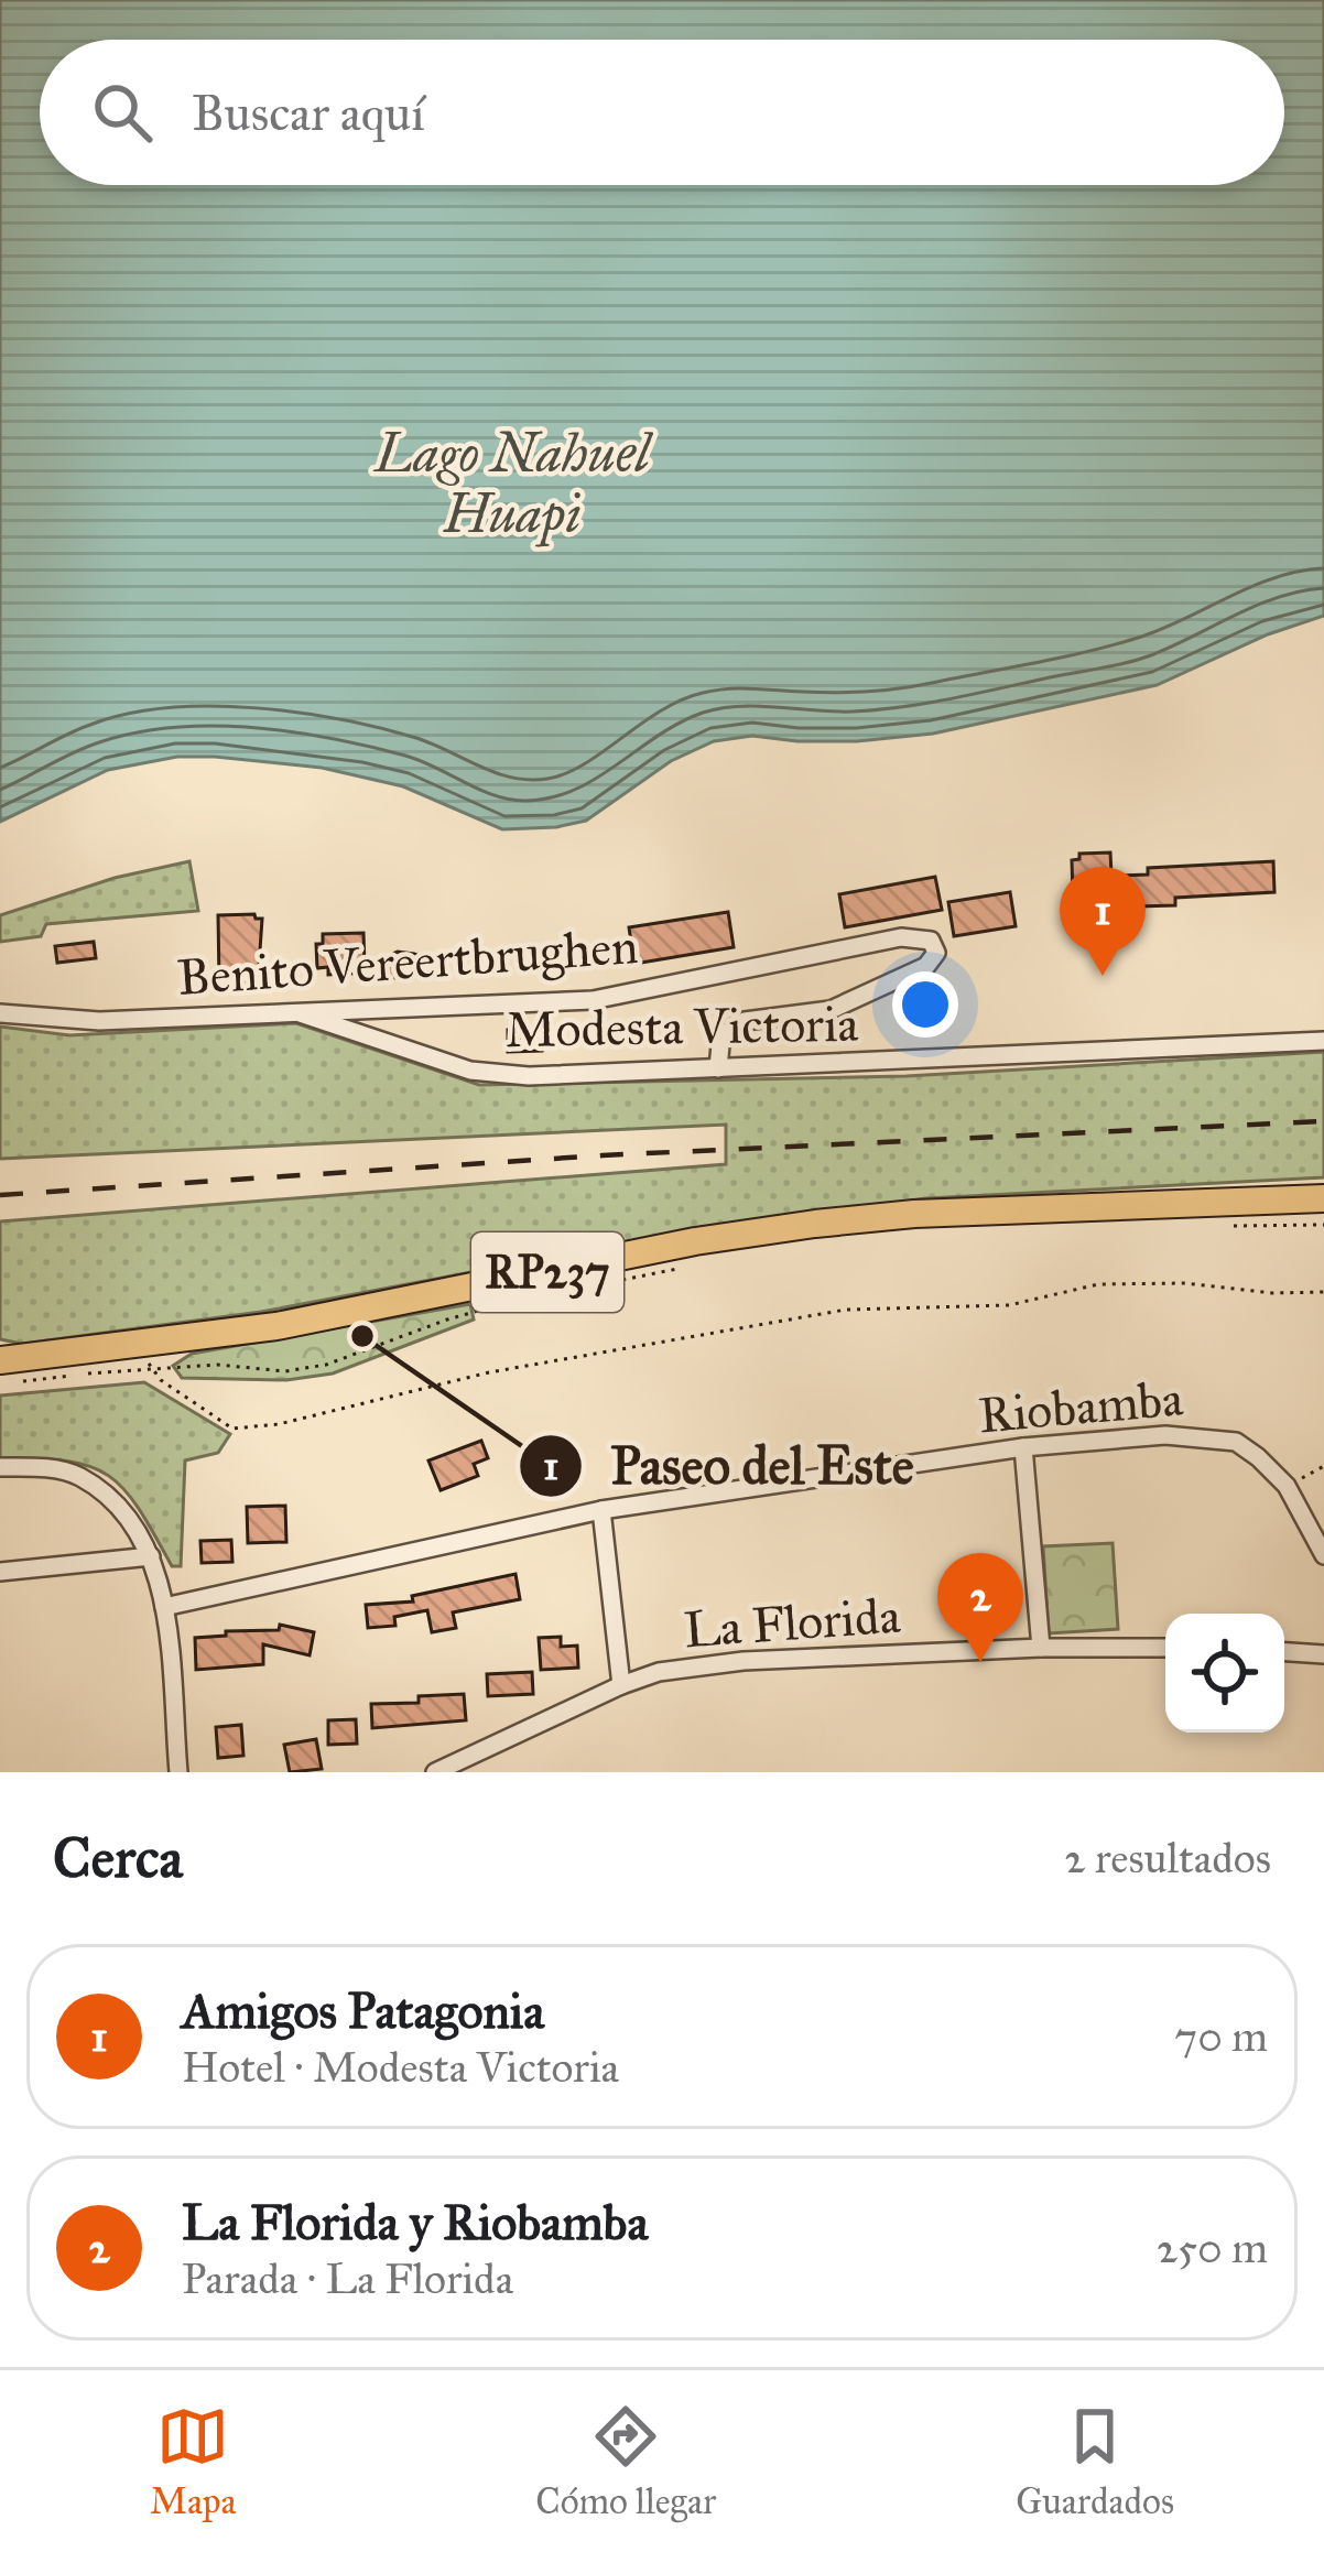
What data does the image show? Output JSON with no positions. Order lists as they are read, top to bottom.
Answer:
{
  "streets": {
    "main road": ["RP237"],
    "street": [
      "Benito Vereertbrughen",
      "Modesta Victoria",
      "Riobamba",
      "La Florida"
    ]
  },
  "crossings": [
    ["Benito Vereertbrughen", "Modesta Victoria"]
  ],
  "water": ["Lago Nahuel Huapi"],
  "places": ["Paseo del Este"],
  "page": {
    "search": "Buscar aquí",
    "pins": ["1", "2"],
    "heading": ["Cerca", "2 resultados"],
    "list": [
      {
        "mark": "1",
        "name": "Amigos Patagonia",
        "note": "Hotel · Modesta Victoria",
        "value": "70 m"
      },
      {
        "mark": "2",
        "name": "La Florida y Riobamba",
        "note": "Parada · La Florida",
        "value": "250 m"
      }
    ],
    "nav": ["Mapa", "Cómo llegar", "Guardados"]
  }
}
